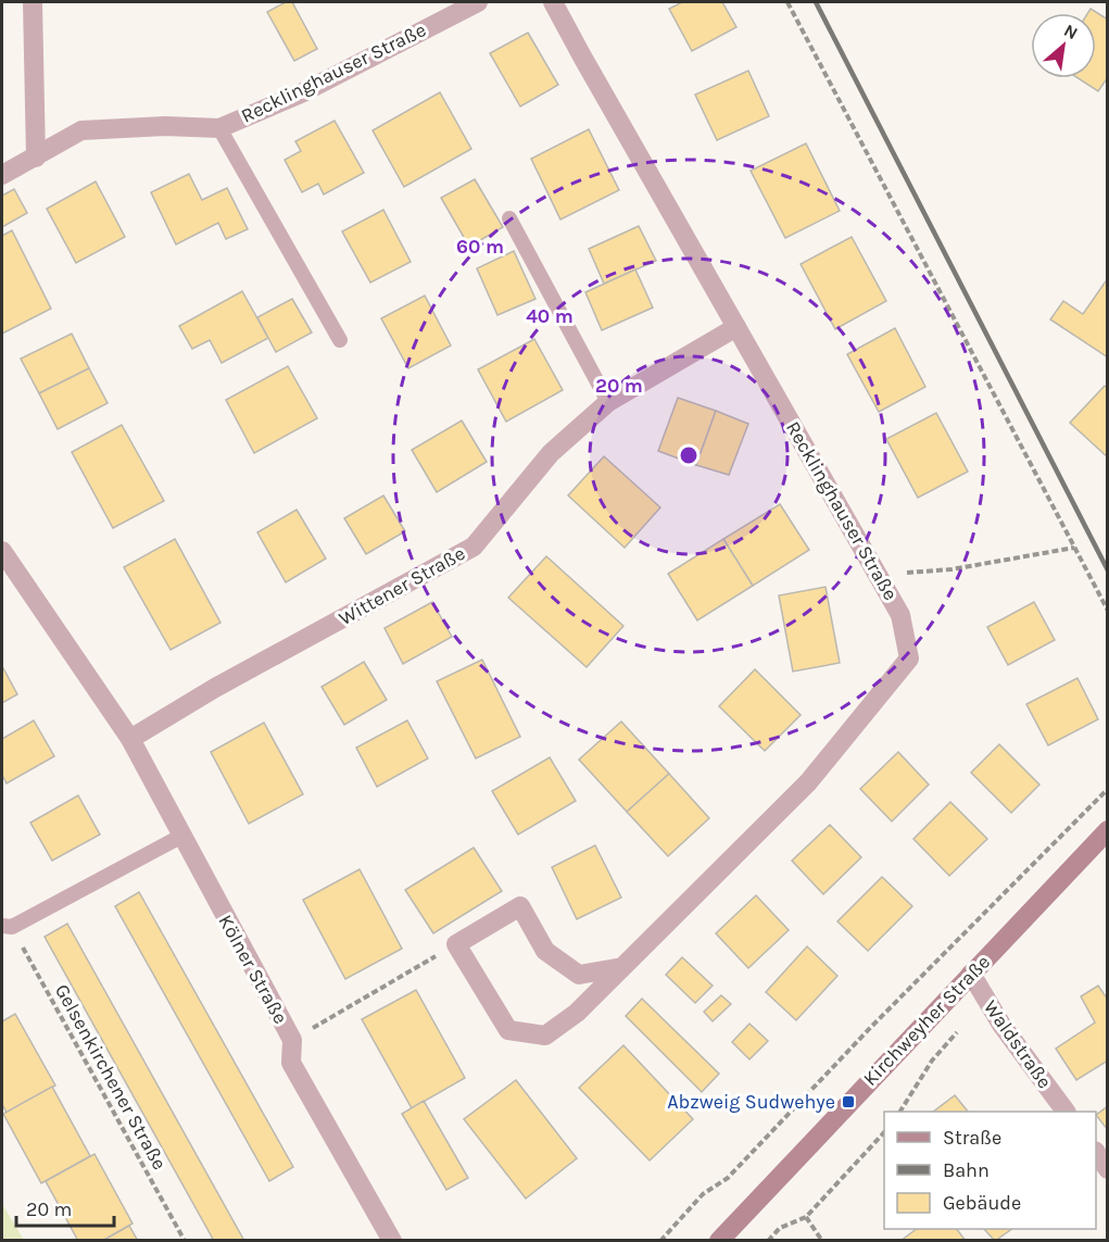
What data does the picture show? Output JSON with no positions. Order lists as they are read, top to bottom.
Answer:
{
  "streets": {
    "main road": ["Kirchweyher Straße"],
    "street": [
      "Recklinghauser Straße",
      "Wittener Straße",
      "Kölner Straße",
      "Waldstraße"
    ],
    "path": ["Gelsenkirchener Straße"]
  },
  "crossings": [
    ["Recklinghauser Straße", "Wittener Straße"],
    ["Wittener Straße", "Kölner Straße"],
    ["Kirchweyher Straße", "Waldstraße"]
  ],
  "places": {
    "transit": ["Abzweig Sudwehye"]
  },
  "legend": ["Straße", "Bahn", "Gebäude"],
  "scale_bar": "20 m",
  "north": "top right",
  "rings": ["60 m", "40 m", "20 m"]
}
